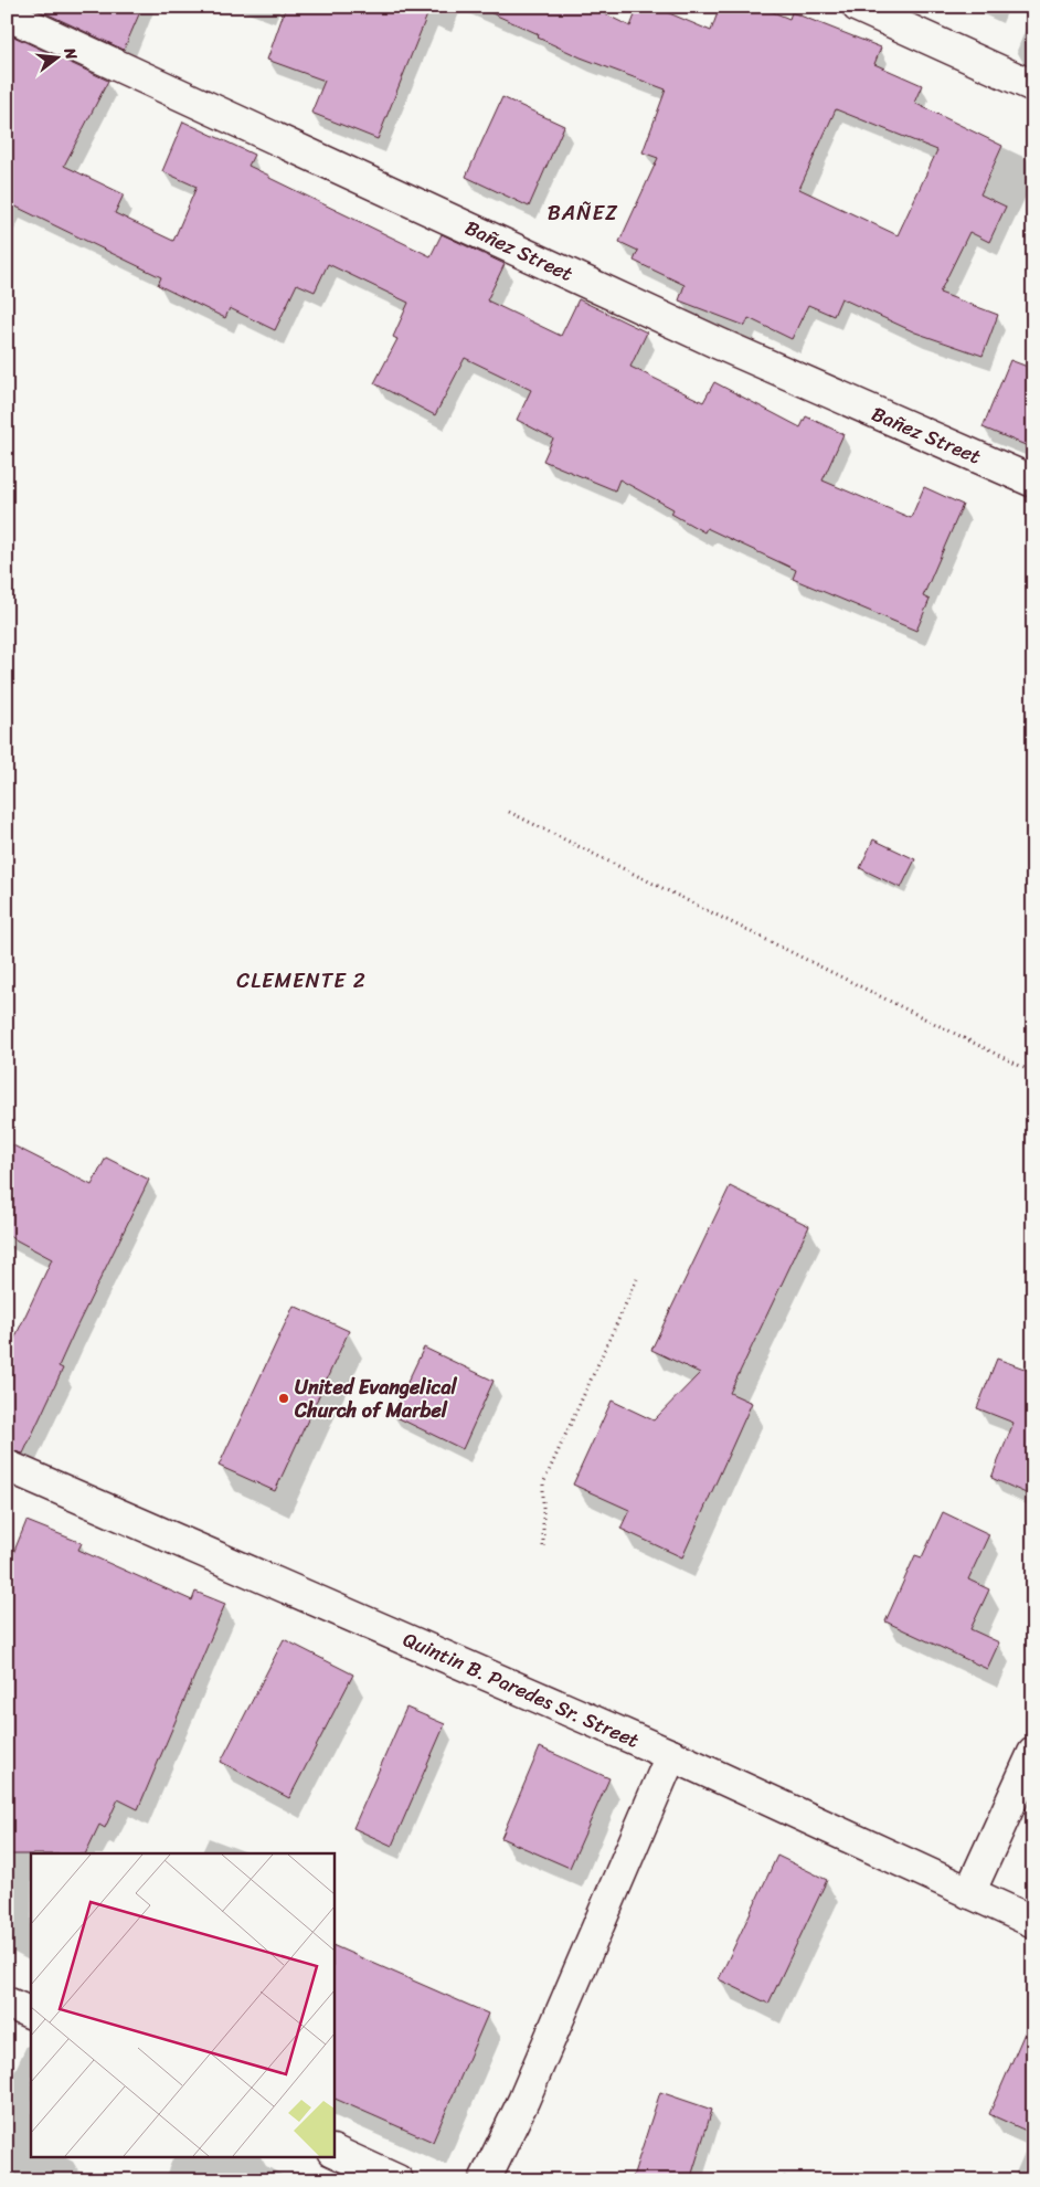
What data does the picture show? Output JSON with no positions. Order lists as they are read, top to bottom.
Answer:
{
  "streets": {
    "street": ["Bañez Street", "Quintin B. Paredes Sr. Street"]
  },
  "districts": ["BAÑEZ", "CLEMENTE 2"],
  "places": ["United Evangelical Church of Marbel"],
  "north": "right"
}
